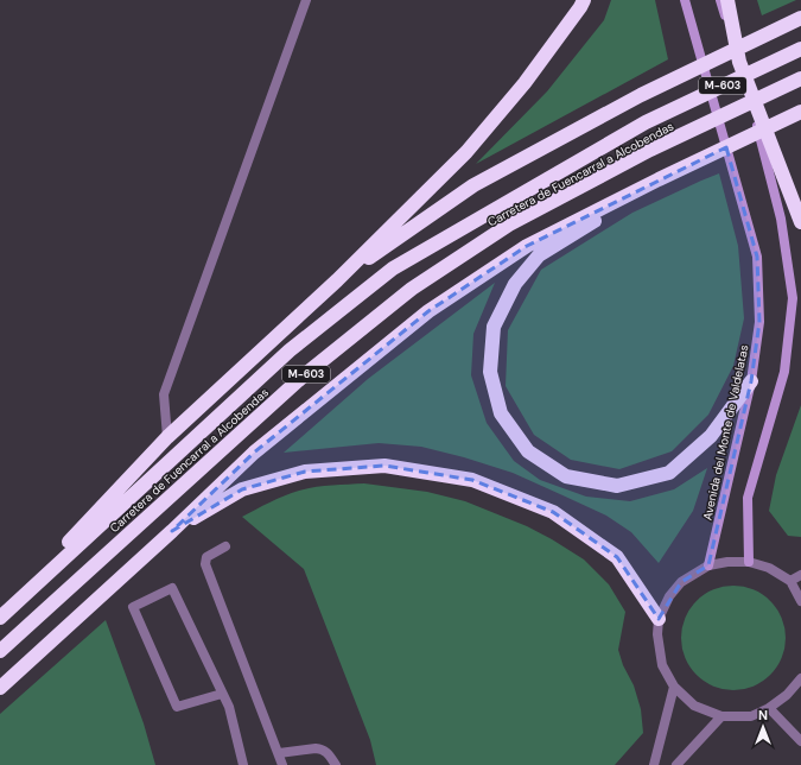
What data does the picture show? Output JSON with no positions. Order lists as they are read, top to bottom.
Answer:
{
  "streets": {
    "highway": ["M-603", "Carretera de Fuencarral a Alcobendas"],
    "street": ["Avenida del Monte de Valdelatas"]
  },
  "north": "top"
}
